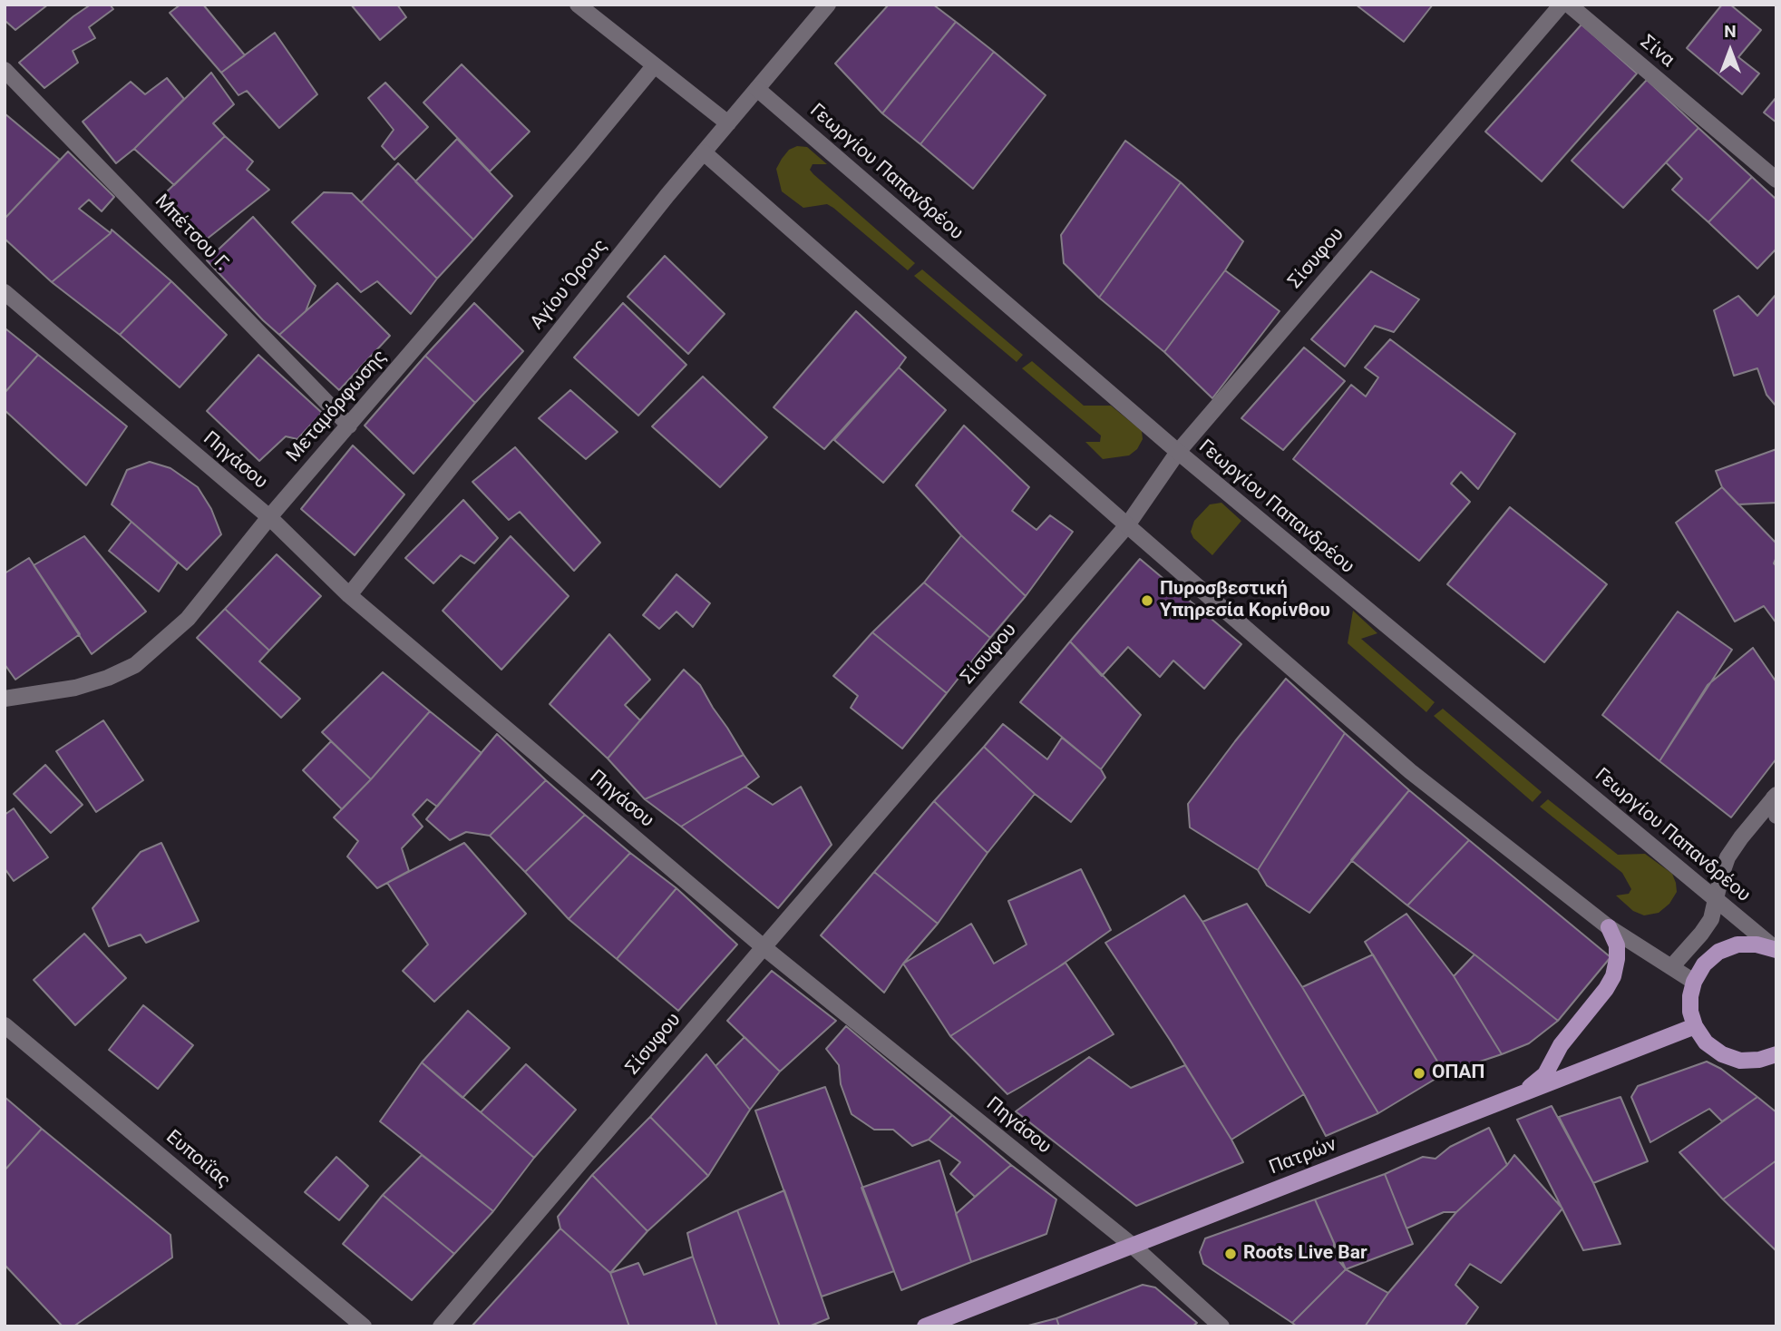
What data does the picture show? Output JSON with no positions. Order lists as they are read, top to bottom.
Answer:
{
  "streets": {
    "main road": ["Πατρών"],
    "street": [
      "Σίνα",
      "Γεωργίου Παπανδρέου",
      "Μπέτσου Γ.",
      "Σίσυφου",
      "Αγίου Όρους",
      "Μεταμόρφωσης",
      "Πηγάσου",
      "Ευποιΐας"
    ]
  },
  "crossings": [
    ["Γεωργίου Παπανδρέου", "Σίσυφου"],
    ["Γεωργίου Παπανδρέου", "Αγίου Όρους"],
    ["Μπέτσου Γ.", "Μεταμόρφωσης"],
    ["Σίσυφου", "Πηγάσου"],
    ["Αγίου Όρους", "Πηγάσου"],
    ["Μεταμόρφωσης", "Πηγάσου"],
    ["Πηγάσου", "Πατρών"]
  ],
  "places": ["Πυροσβεστική Υπηρεσία Κορίνθου", "ΟΠΑΠ", "Roots Live Bar"],
  "north": "top"
}
